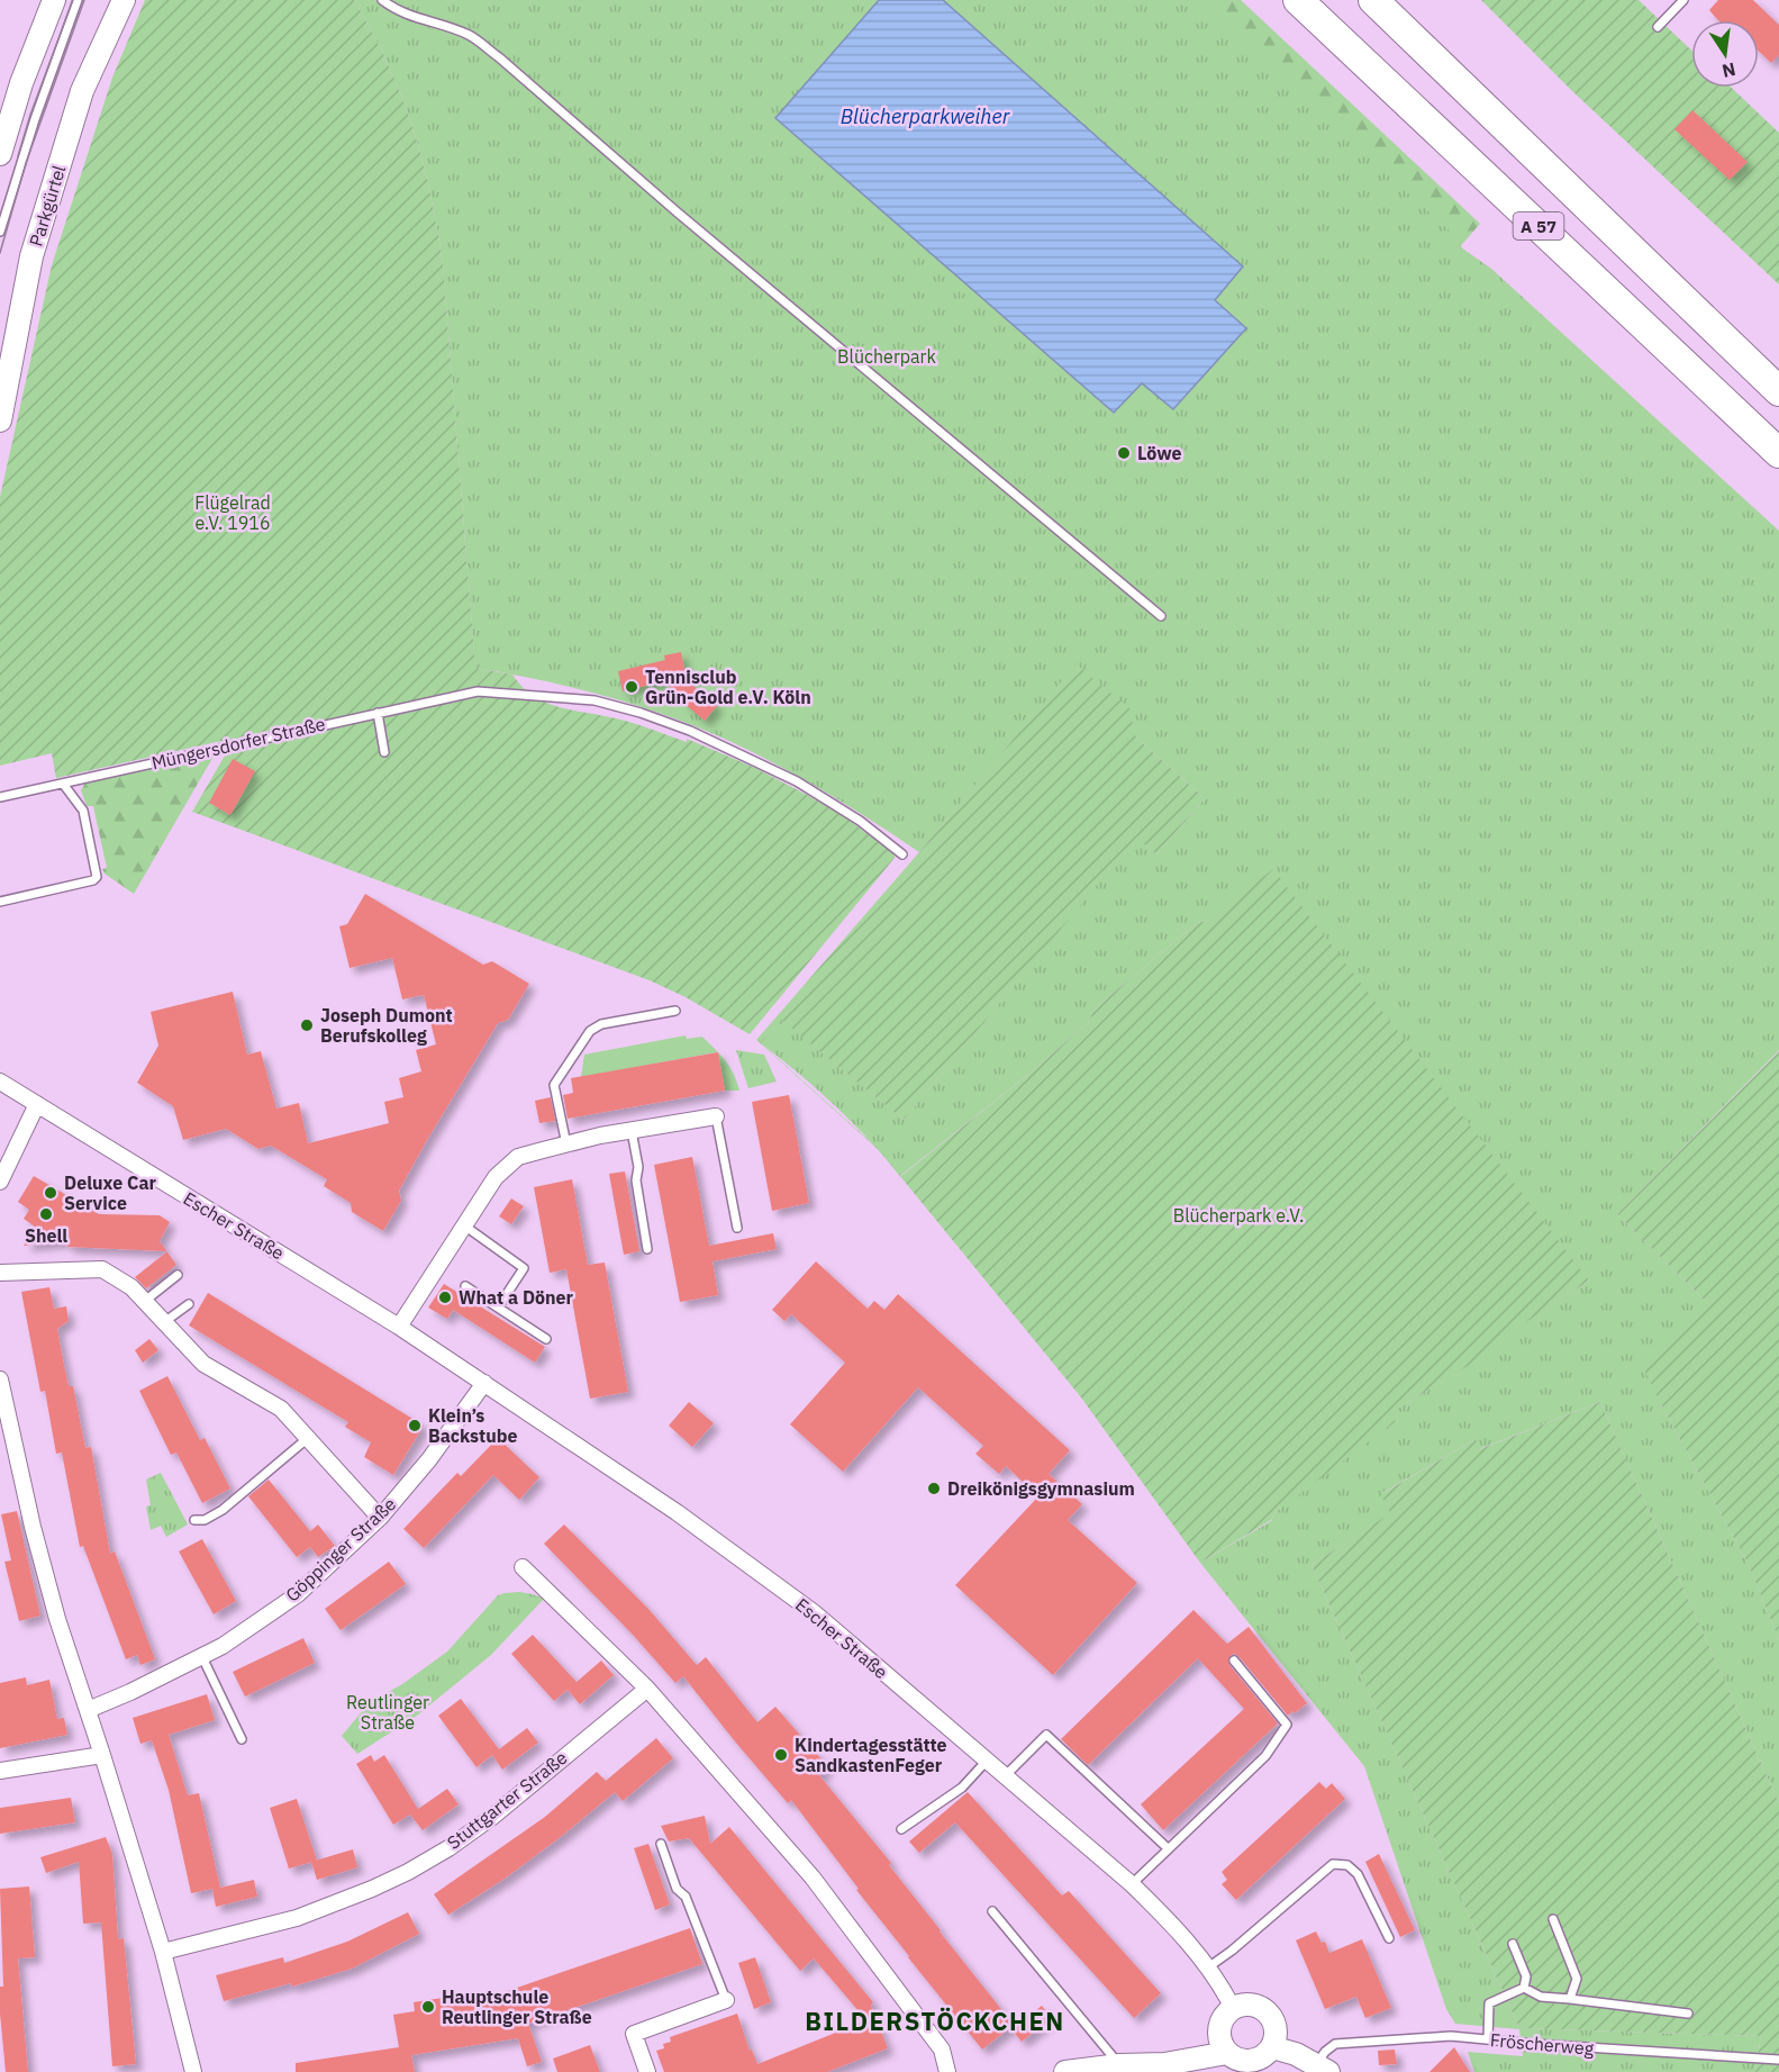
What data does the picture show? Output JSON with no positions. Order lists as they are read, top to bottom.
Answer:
{
  "streets": {
    "highway": ["A 57"],
    "main road": ["Parkgürtel"],
    "street": ["Escher Straße", "Göppinger Straße", "Stuttgarter Straße"],
    "lane": ["Müngersdorfer Straße", "Fröscherweg"]
  },
  "crossings": [
    ["Escher Straße", "Göppinger Straße"]
  ],
  "districts": ["BILDERSTÖCKCHEN"],
  "water": ["Blücherparkweiher"],
  "parks": [
    "Blücherpark",
    "Flügelrad e.V. 1916",
    "Blücherpark e.V.",
    "Reutlinger Straße"
  ],
  "places": [
    "Löwe",
    "Tennisclub Grün-Gold e.V. Köln",
    "Joseph Dumont Berufskolleg",
    "Deluxe Car Service",
    "Shell",
    "What a Döner",
    "Klein’s Backstube",
    "Dreikönigsgymnasium",
    "Kindertagesstätte SandkastenFeger",
    "Hauptschule Reutlinger Straße"
  ],
  "north": "bottom"
}
